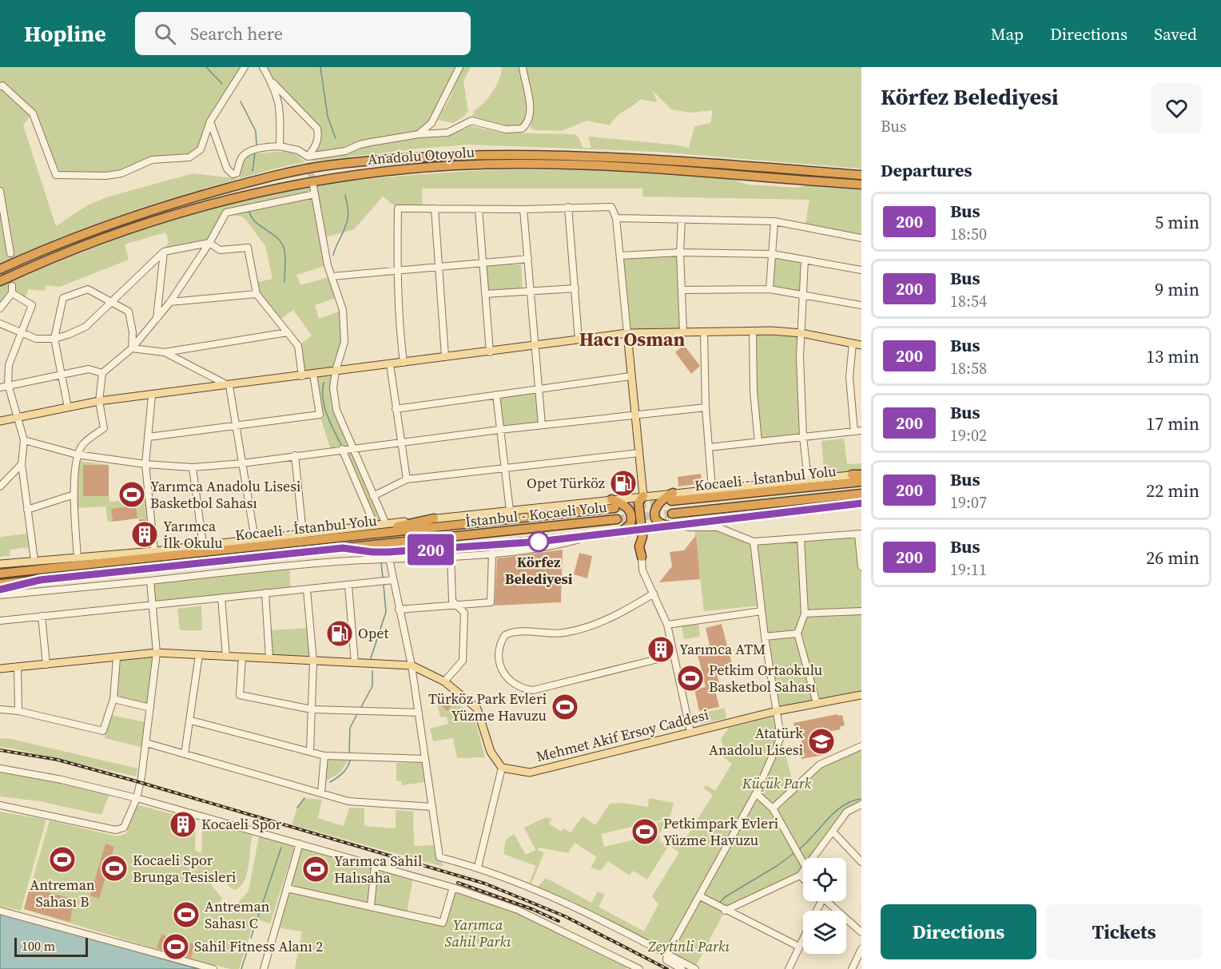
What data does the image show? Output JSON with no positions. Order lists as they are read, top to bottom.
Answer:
{
  "streets": {
    "highway": ["Anadolu Otoyolu", "Kocaeli - İstanbul Yolu", "İstanbul - Kocaeli Yolu"],
    "main road": ["Mehmet Akif Ersoy Caddesi"]
  },
  "districts": ["Hacı Osman"],
  "parks": ["Küçük Park", "Yarımca Sahil Parkı", "Zeytinli Parkı"],
  "places": {
    "fuel station": ["Opet Türköz", "Opet"],
    "sports": [
      "Yarımca Anadolu Lisesi Basketbol Sahası",
      "Petkim Ortaokulu Basketbol Sahası",
      "Türköz Park Evleri Yüzme Havuzu",
      "Petkimpark Evleri Yüzme Havuzu",
      "Antreman Sahası B",
      "Kocaeli Spor Brunga Tesisleri",
      "Yarımca Sahil Halısaha",
      "Antreman Sahası C",
      "Sahil Fitness Alanı 2"
    ],
    "building": ["Yarımca İlk Okulu", "Yarımca ATM", "Kocaeli Spor"],
    "other": ["Körfez Belediyesi"],
    "school or university": ["Atatürk Anadolu Lisesi"]
  },
  "lines": ["bus line 200"],
  "scale_bar": "100 m",
  "page": {
    "header": "Hopline",
    "search": "Search here",
    "nav": ["Map", "Directions", "Saved"],
    "on_map": "200",
    "heading": [
      ["Körfez Belediyesi", "Bus"],
      "Departures"
    ],
    "list": [
      {
        "mark": "200",
        "name": "Bus",
        "note": "18:50",
        "value": "5 min"
      },
      {
        "mark": "200",
        "name": "Bus",
        "note": "18:54",
        "value": "9 min"
      },
      {
        "mark": "200",
        "name": "Bus",
        "note": "18:58",
        "value": "13 min"
      },
      {
        "mark": "200",
        "name": "Bus",
        "note": "19:02",
        "value": "17 min"
      },
      {
        "mark": "200",
        "name": "Bus",
        "note": "19:07",
        "value": "22 min"
      },
      {
        "mark": "200",
        "name": "Bus",
        "note": "19:11",
        "value": "26 min"
      }
    ],
    "buttons": ["Directions", "Tickets"],
    "scale": "100 m"
  }
}
